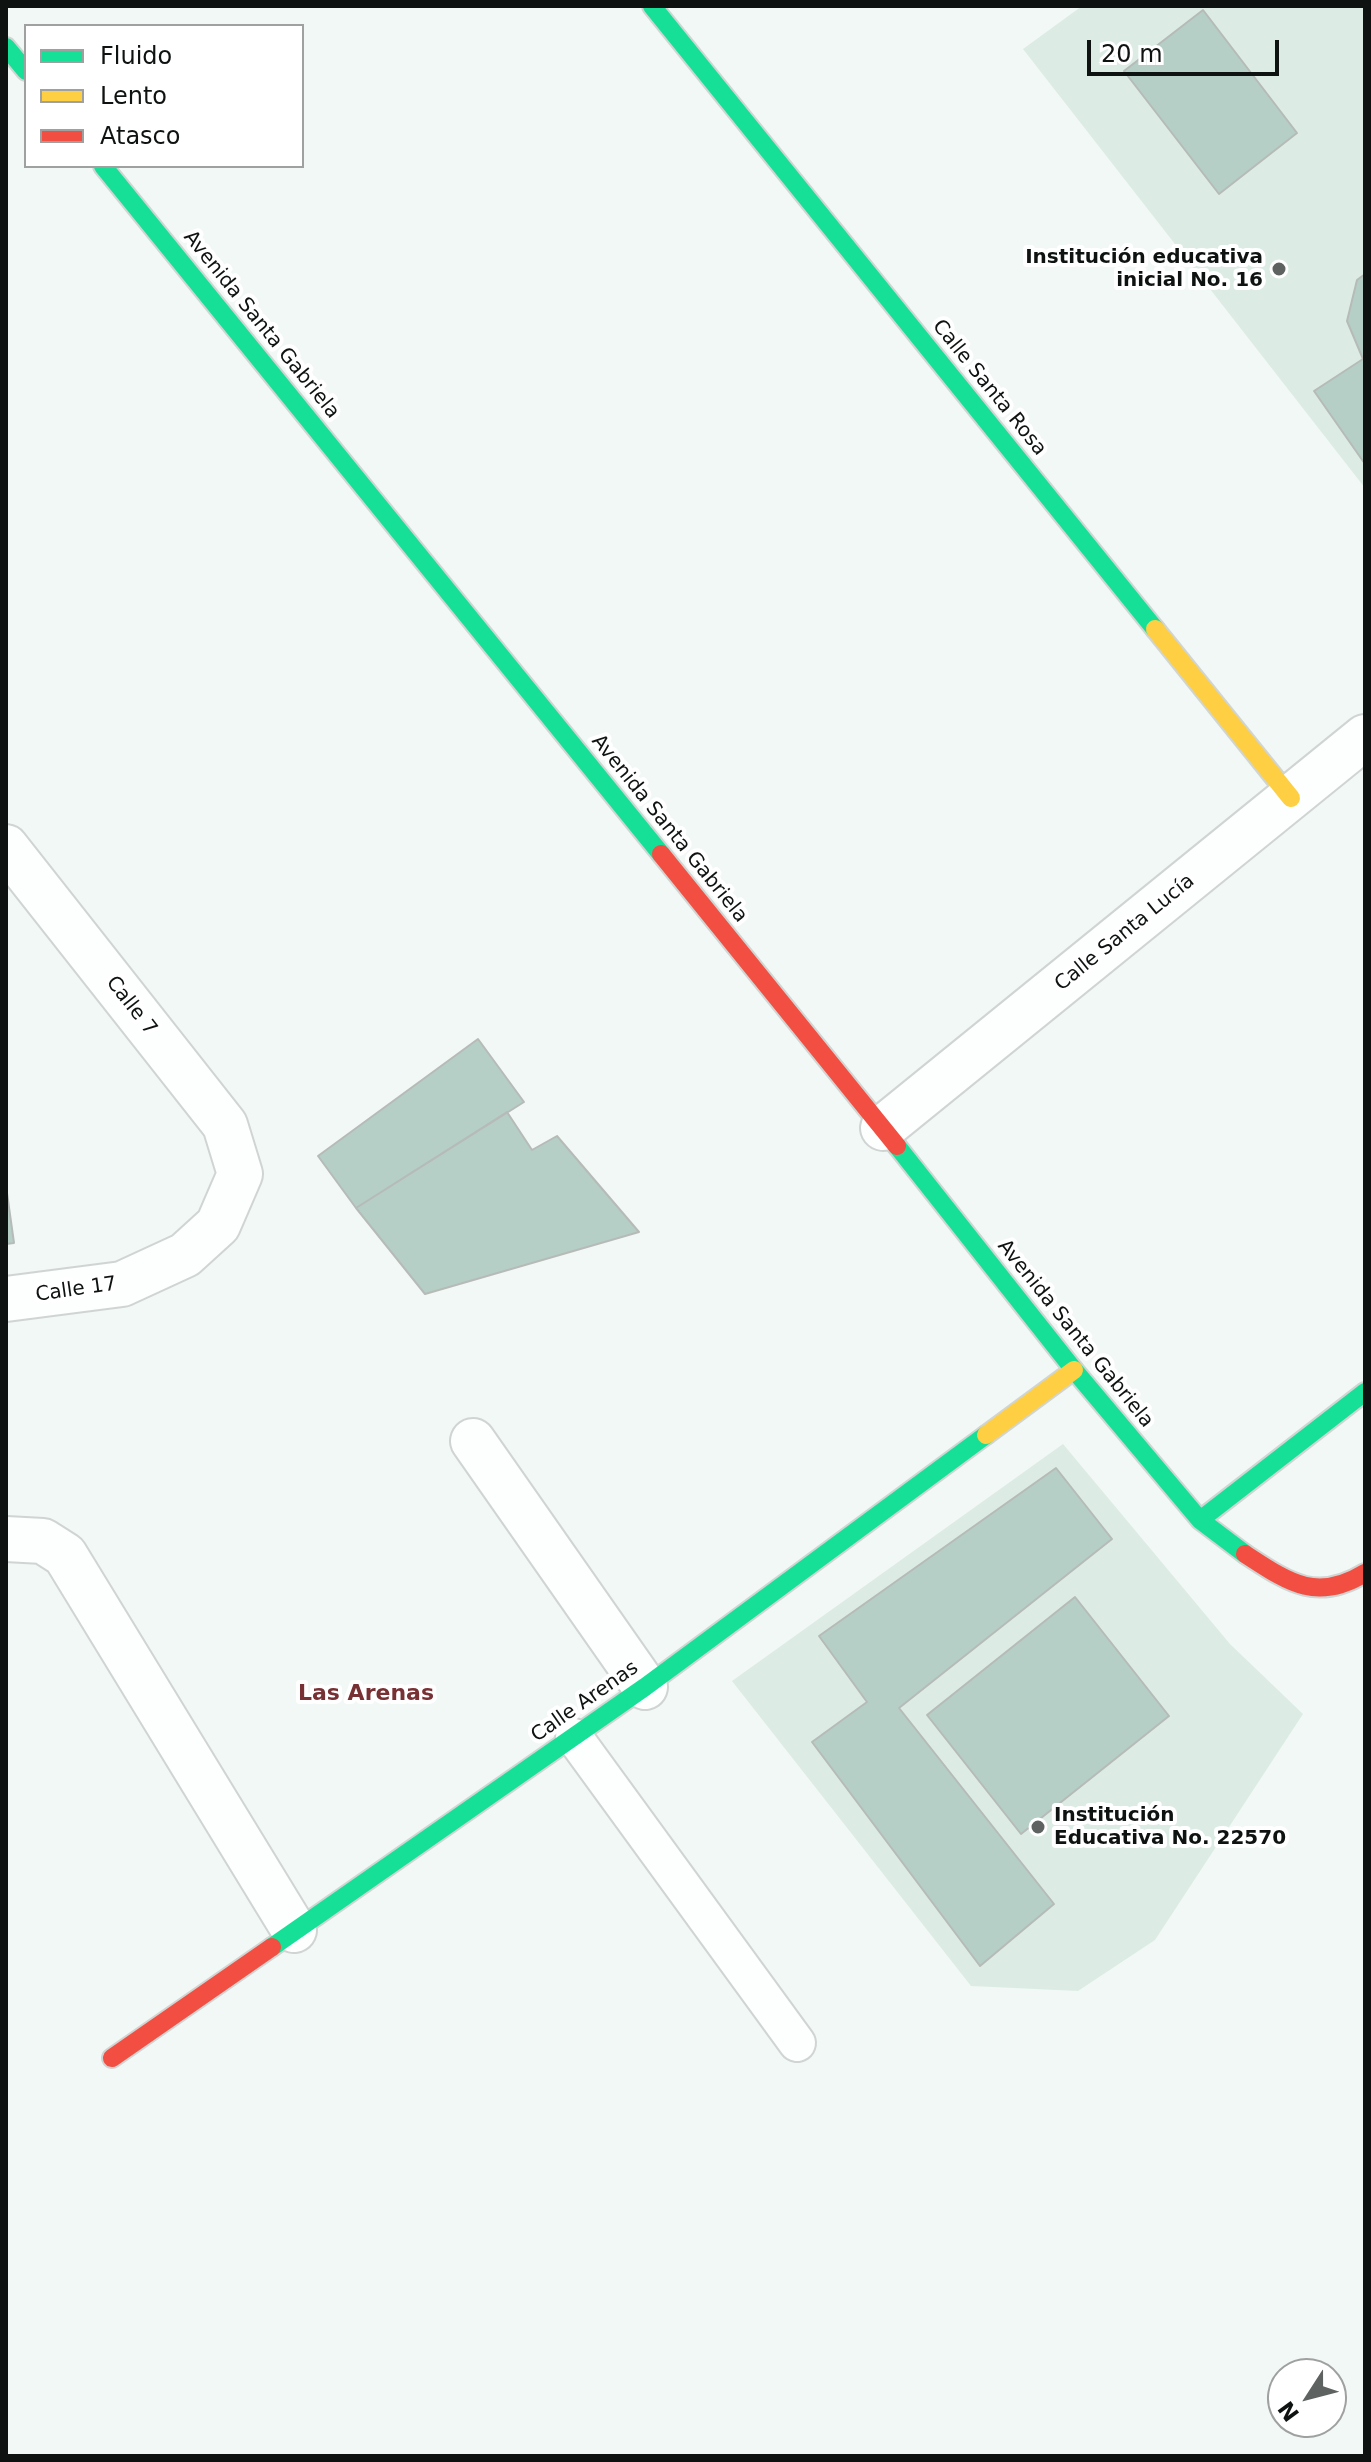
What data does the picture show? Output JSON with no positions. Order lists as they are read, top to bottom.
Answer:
{
  "streets": {
    "street": [
      "Avenida Santa Gabriela",
      "Calle Santa Rosa",
      "Calle Santa Lucía",
      "Calle 7",
      "Calle 17",
      "Calle Arenas"
    ]
  },
  "crossings": [
    ["Avenida Santa Gabriela", "Calle Santa Lucía"],
    ["Avenida Santa Gabriela", "Calle Arenas"],
    ["Calle Santa Rosa", "Calle Santa Lucía"],
    ["Calle 7", "Calle 17"]
  ],
  "districts": ["Las Arenas"],
  "places": ["Institución educativa inicial No. 16", "Institución Educativa No. 22570"],
  "legend": ["Fluido", "Lento", "Atasco"],
  "scale_bar": "20 m",
  "north": "bottom left"
}
